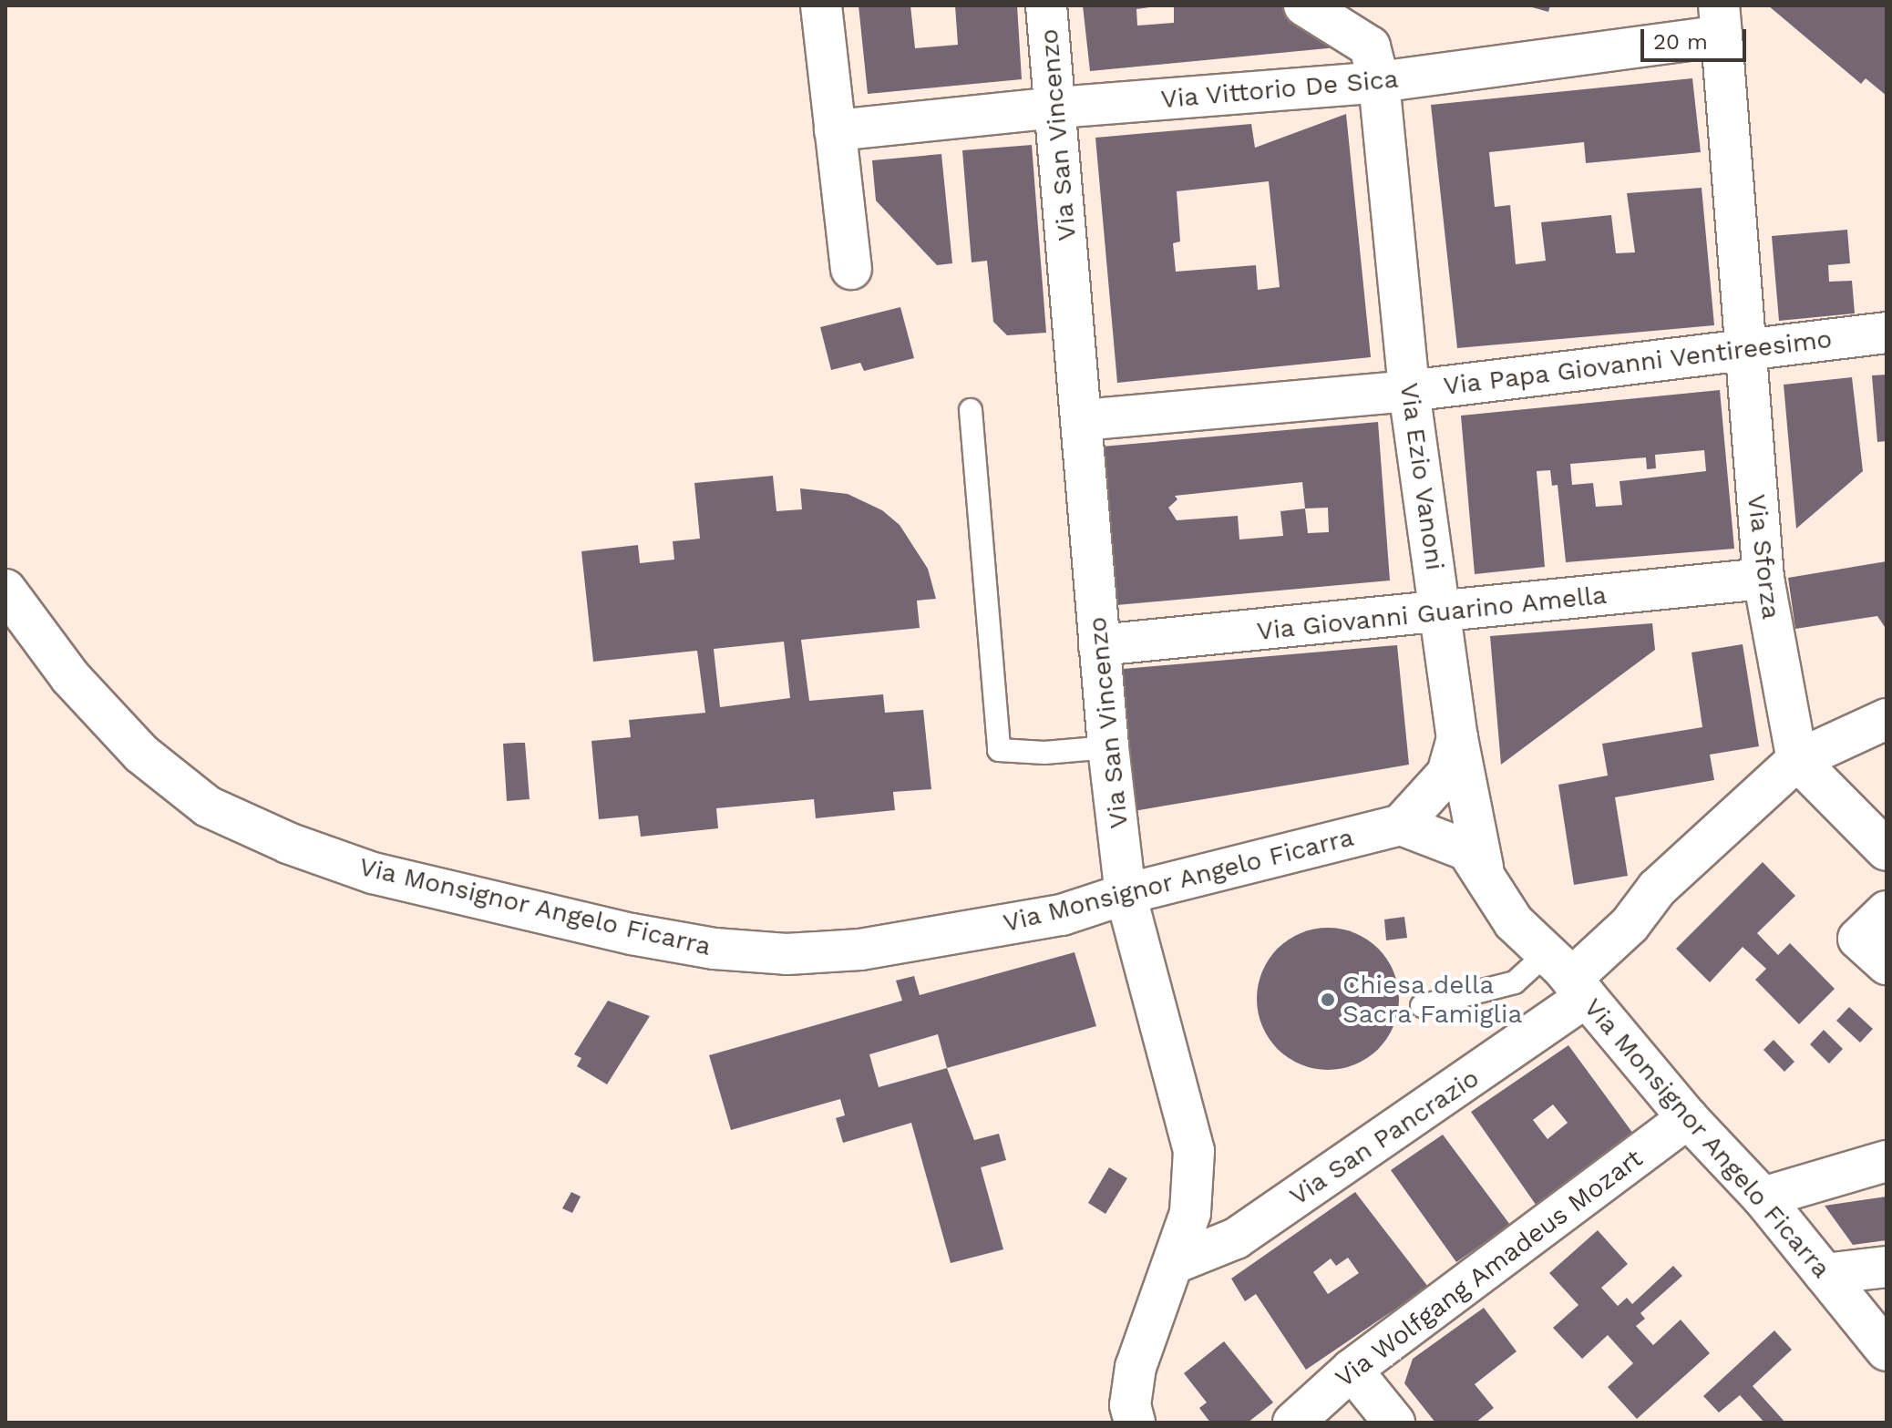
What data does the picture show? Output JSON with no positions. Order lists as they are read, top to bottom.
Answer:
{
  "streets": {
    "street": [
      "Via Vittorio De Sica",
      "Via San Vincenzo",
      "Via Papa Giovanni Ventireesimo",
      "Via Ezio Vanoni",
      "Via Sforza",
      "Via Giovanni Guarino Amella",
      "Via Monsignor Angelo Ficarra",
      "Via San Pancrazio",
      "Via Wolfgang Amadeus Mozart"
    ]
  },
  "crossings": [
    ["Via Vittorio De Sica", "Via San Vincenzo"],
    ["Via Vittorio De Sica", "Via Ezio Vanoni"],
    ["Via Vittorio De Sica", "Via Sforza"],
    ["Via San Vincenzo", "Via Papa Giovanni Ventireesimo"],
    ["Via San Vincenzo", "Via Giovanni Guarino Amella"],
    ["Via San Vincenzo", "Via Monsignor Angelo Ficarra"],
    ["Via San Vincenzo", "Via San Pancrazio"],
    ["Via Papa Giovanni Ventireesimo", "Via Ezio Vanoni"],
    ["Via Papa Giovanni Ventireesimo", "Via Sforza"],
    ["Via Ezio Vanoni", "Via Giovanni Guarino Amella"],
    ["Via Ezio Vanoni", "Via Monsignor Angelo Ficarra"],
    ["Via Sforza", "Via Giovanni Guarino Amella"],
    ["Via Sforza", "Via San Pancrazio"],
    ["Via Monsignor Angelo Ficarra", "Via San Pancrazio"],
    ["Via Monsignor Angelo Ficarra", "Via Wolfgang Amadeus Mozart"]
  ],
  "places": ["Chiesa della Sacra Famiglia"],
  "scale_bar": "20 m"
}
